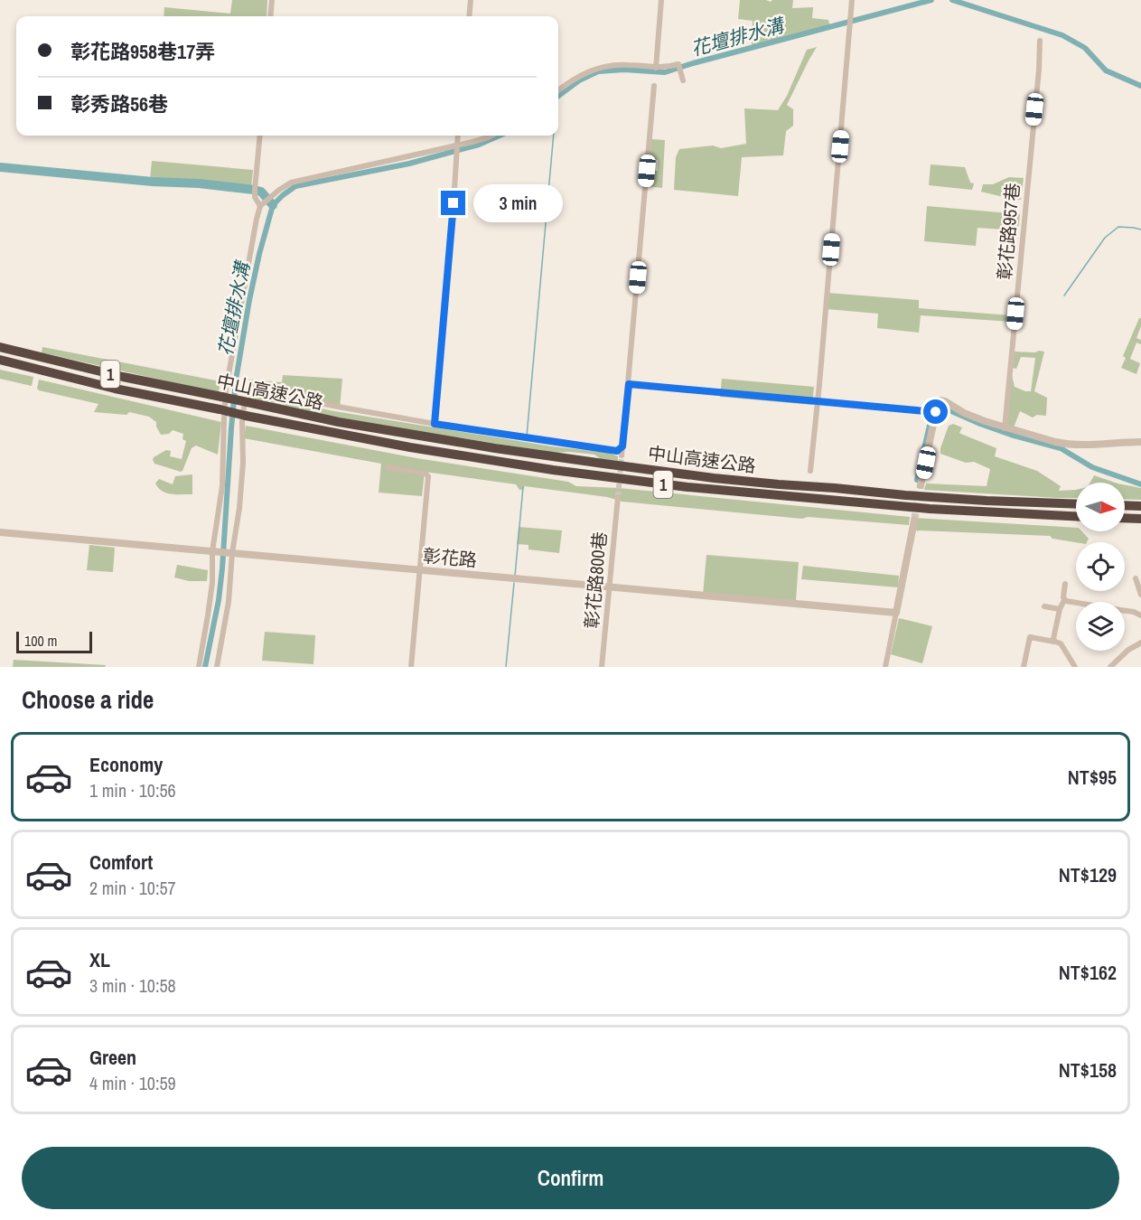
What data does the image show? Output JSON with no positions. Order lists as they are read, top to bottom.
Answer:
{
  "streets": {
    "highway": ["1", "中山高速公路"],
    "street": ["彰花路957巷", "彰花路", "彰花路800巷"]
  },
  "crossings": [
    ["彰花路", "彰花路800巷"]
  ],
  "water": ["花壇排水溝"],
  "scale_bar": "100 m",
  "north": "right",
  "page": {
    "banner": ["彰花路958巷17弄", "彰秀路56巷"],
    "bubble": "3 min",
    "scale": "100 m",
    "heading": "Choose a ride",
    "list": [
      {
        "name": "Economy",
        "note": "1 min · 10:56",
        "value": "NT$95"
      },
      {
        "name": "Comfort",
        "note": "2 min · 10:57",
        "value": "NT$129"
      },
      {
        "name": "XL",
        "note": "3 min · 10:58",
        "value": "NT$162"
      },
      {
        "name": "Green",
        "note": "4 min · 10:59",
        "value": "NT$158"
      }
    ],
    "buttons": "Confirm"
  }
}
